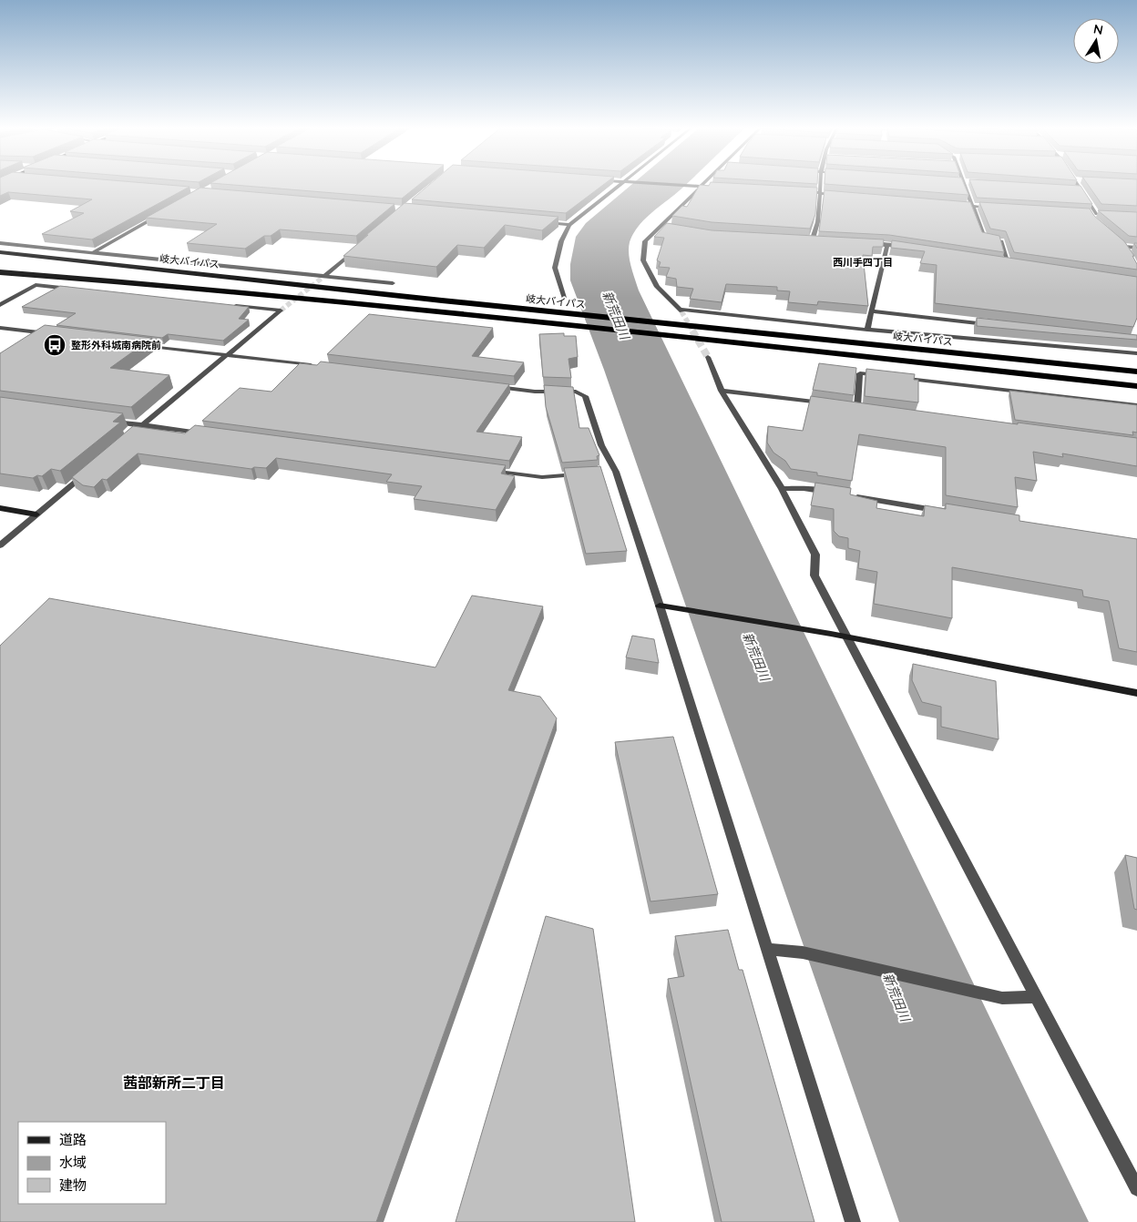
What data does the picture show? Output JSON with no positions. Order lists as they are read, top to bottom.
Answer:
{
  "streets": {
    "highway": ["岐大バイパス"]
  },
  "districts": ["西川手四丁目", "茜部新所二丁目"],
  "water": ["新荒田川"],
  "places": {
    "bus stop": ["整形外科城南病院前"]
  },
  "legend": ["道路", "水域", "建物"],
  "north": "top"
}
